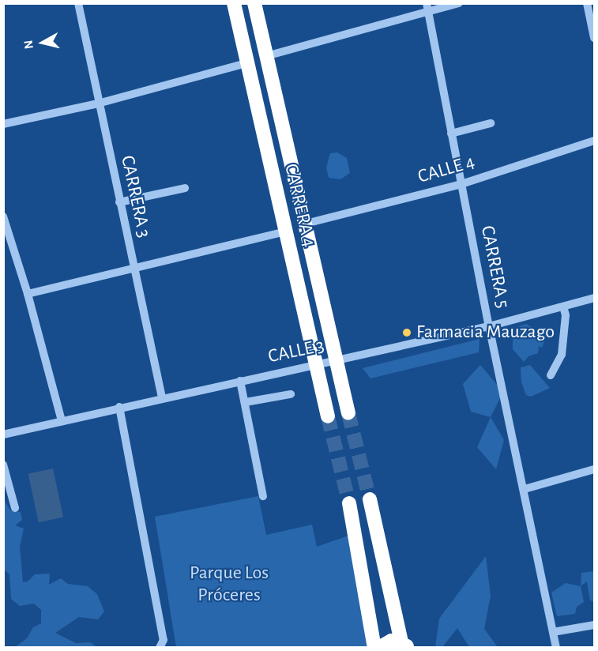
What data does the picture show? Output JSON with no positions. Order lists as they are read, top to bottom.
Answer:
{
  "streets": {
    "highway": ["CARRERA 4"],
    "street": [
      "CALLE 4",
      "CARRERA 3",
      "CARRERA 5",
      "CALLE 3"
    ]
  },
  "crossings": [
    ["CALLE 4", "CARRERA 4"],
    ["CALLE 4", "CARRERA 5"],
    ["CARRERA 3", "CALLE 3"],
    ["CARRERA 4", "CALLE 3"],
    ["CARRERA 5", "CALLE 3"]
  ],
  "parks": ["Parque Los Próceres"],
  "places": ["Farmacia Mauzago"],
  "north": "left"
}
